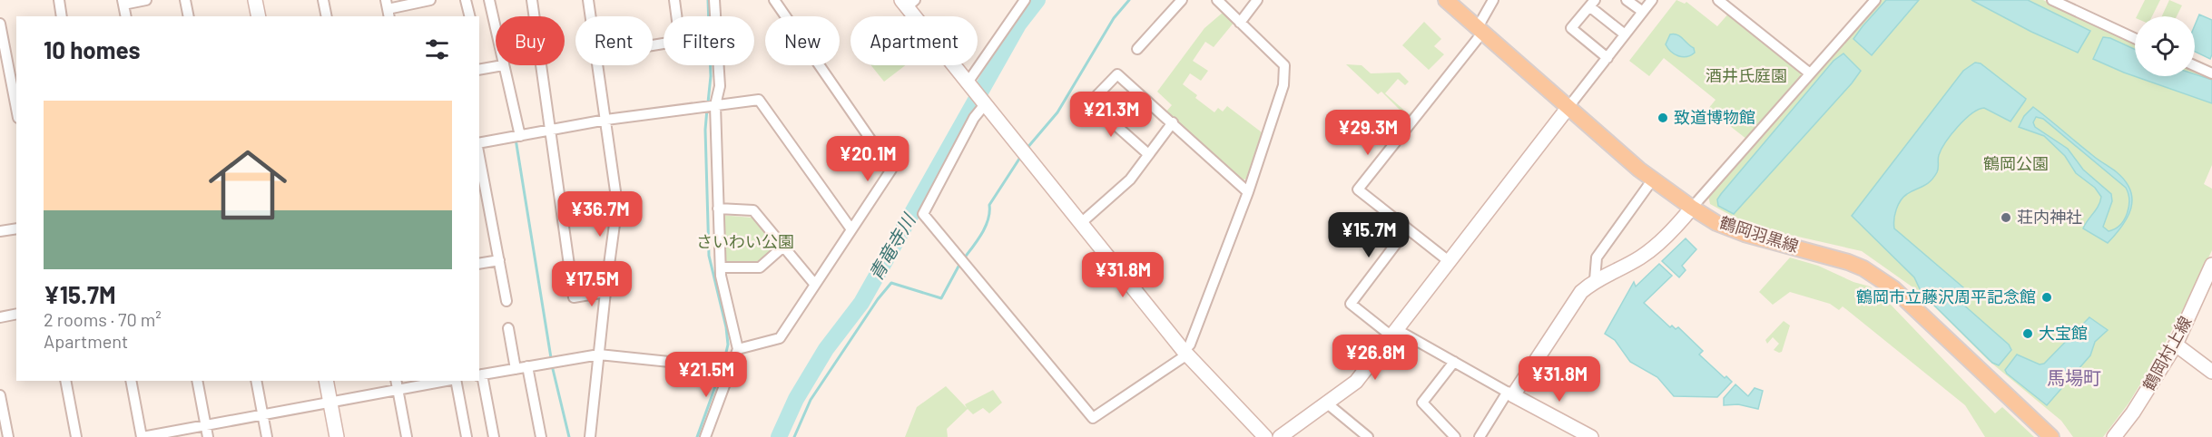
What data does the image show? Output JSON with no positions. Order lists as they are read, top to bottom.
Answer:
{
  "streets": {
    "main road": ["鶴岡羽黒線"],
    "street": ["鶴岡村上線"]
  },
  "districts": ["馬場町"],
  "water": ["青竜寺川"],
  "parks": ["酒井氏庭園", "鶴岡公園", "さいわい公園"],
  "places": [
    "致道博物館",
    "荘内神社",
    "鶴岡市立藤沢周平記念館",
    "大宝館"
  ],
  "page": {
    "chip": [
      "Buy",
      "Rent",
      "Filters",
      "New",
      "Apartment"
    ],
    "heading": "10 homes",
    "list": [
      {
        "name": "¥15.7M",
        "note": "2 rooms · 70 m² · Apartment"
      }
    ],
    "price": [
      "¥21.3M",
      "¥29.3M",
      "¥20.1M",
      "¥36.7M",
      "¥15.7M",
      "¥31.8M",
      "¥17.5M",
      "¥26.8M",
      "¥21.5M",
      "¥31.8M"
    ]
  }
}
